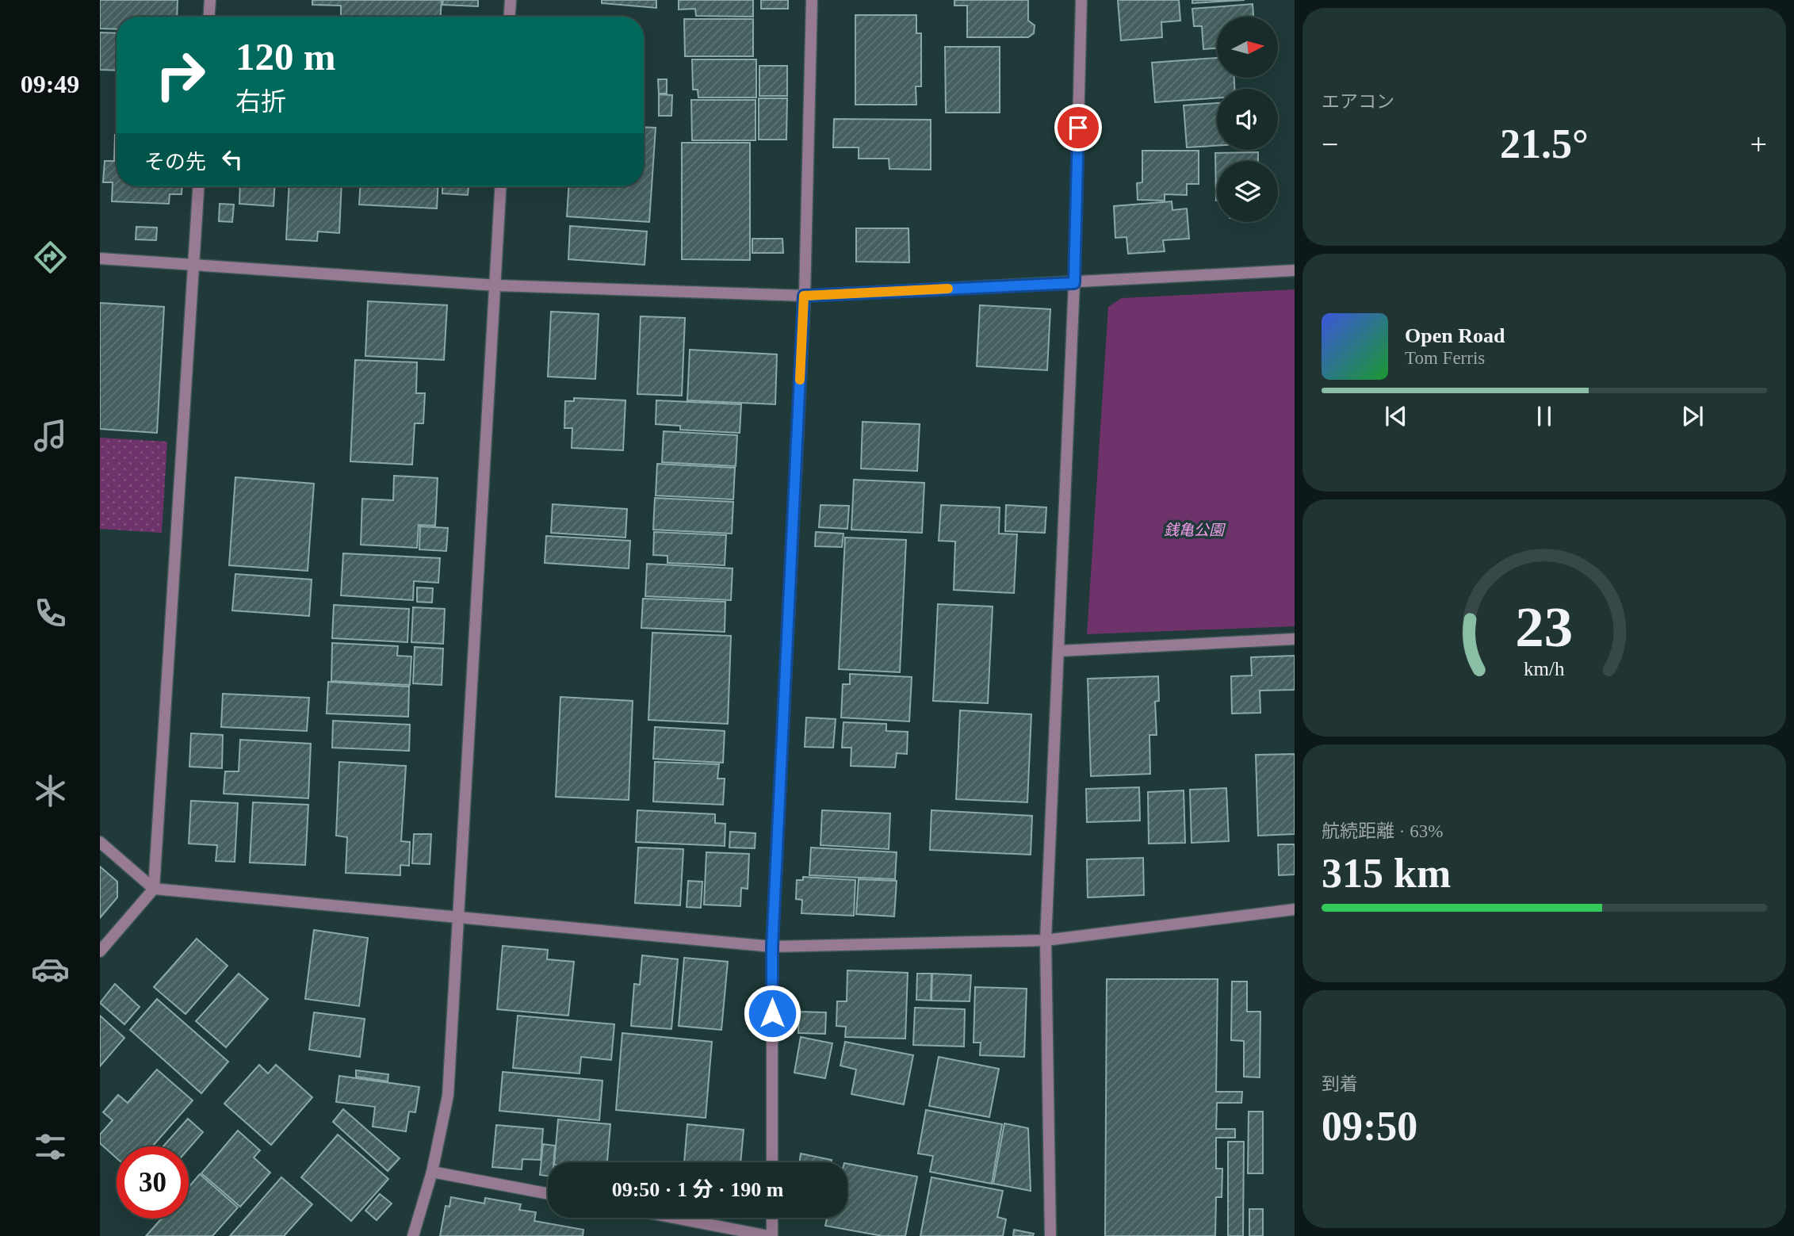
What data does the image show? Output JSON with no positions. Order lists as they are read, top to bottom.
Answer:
{
  "parks": ["銭亀公園"],
  "north": "right",
  "page": {
    "tabs": "09:49",
    "tile": [
      "エアコン",
      ["航続距離 · 63%", "315 km"],
      ["到着", "09:50"]
    ],
    "turn": ["120 m", "右折"],
    "heat": ["−", "21.5°", "+"],
    "then": "その先",
    "song": ["Open Road", "Tom Ferris"],
    "limit": "30",
    "trip": "09:50 · 1 分 · 190 m",
    "gauge": ["23", "km/h"]
  }
}
